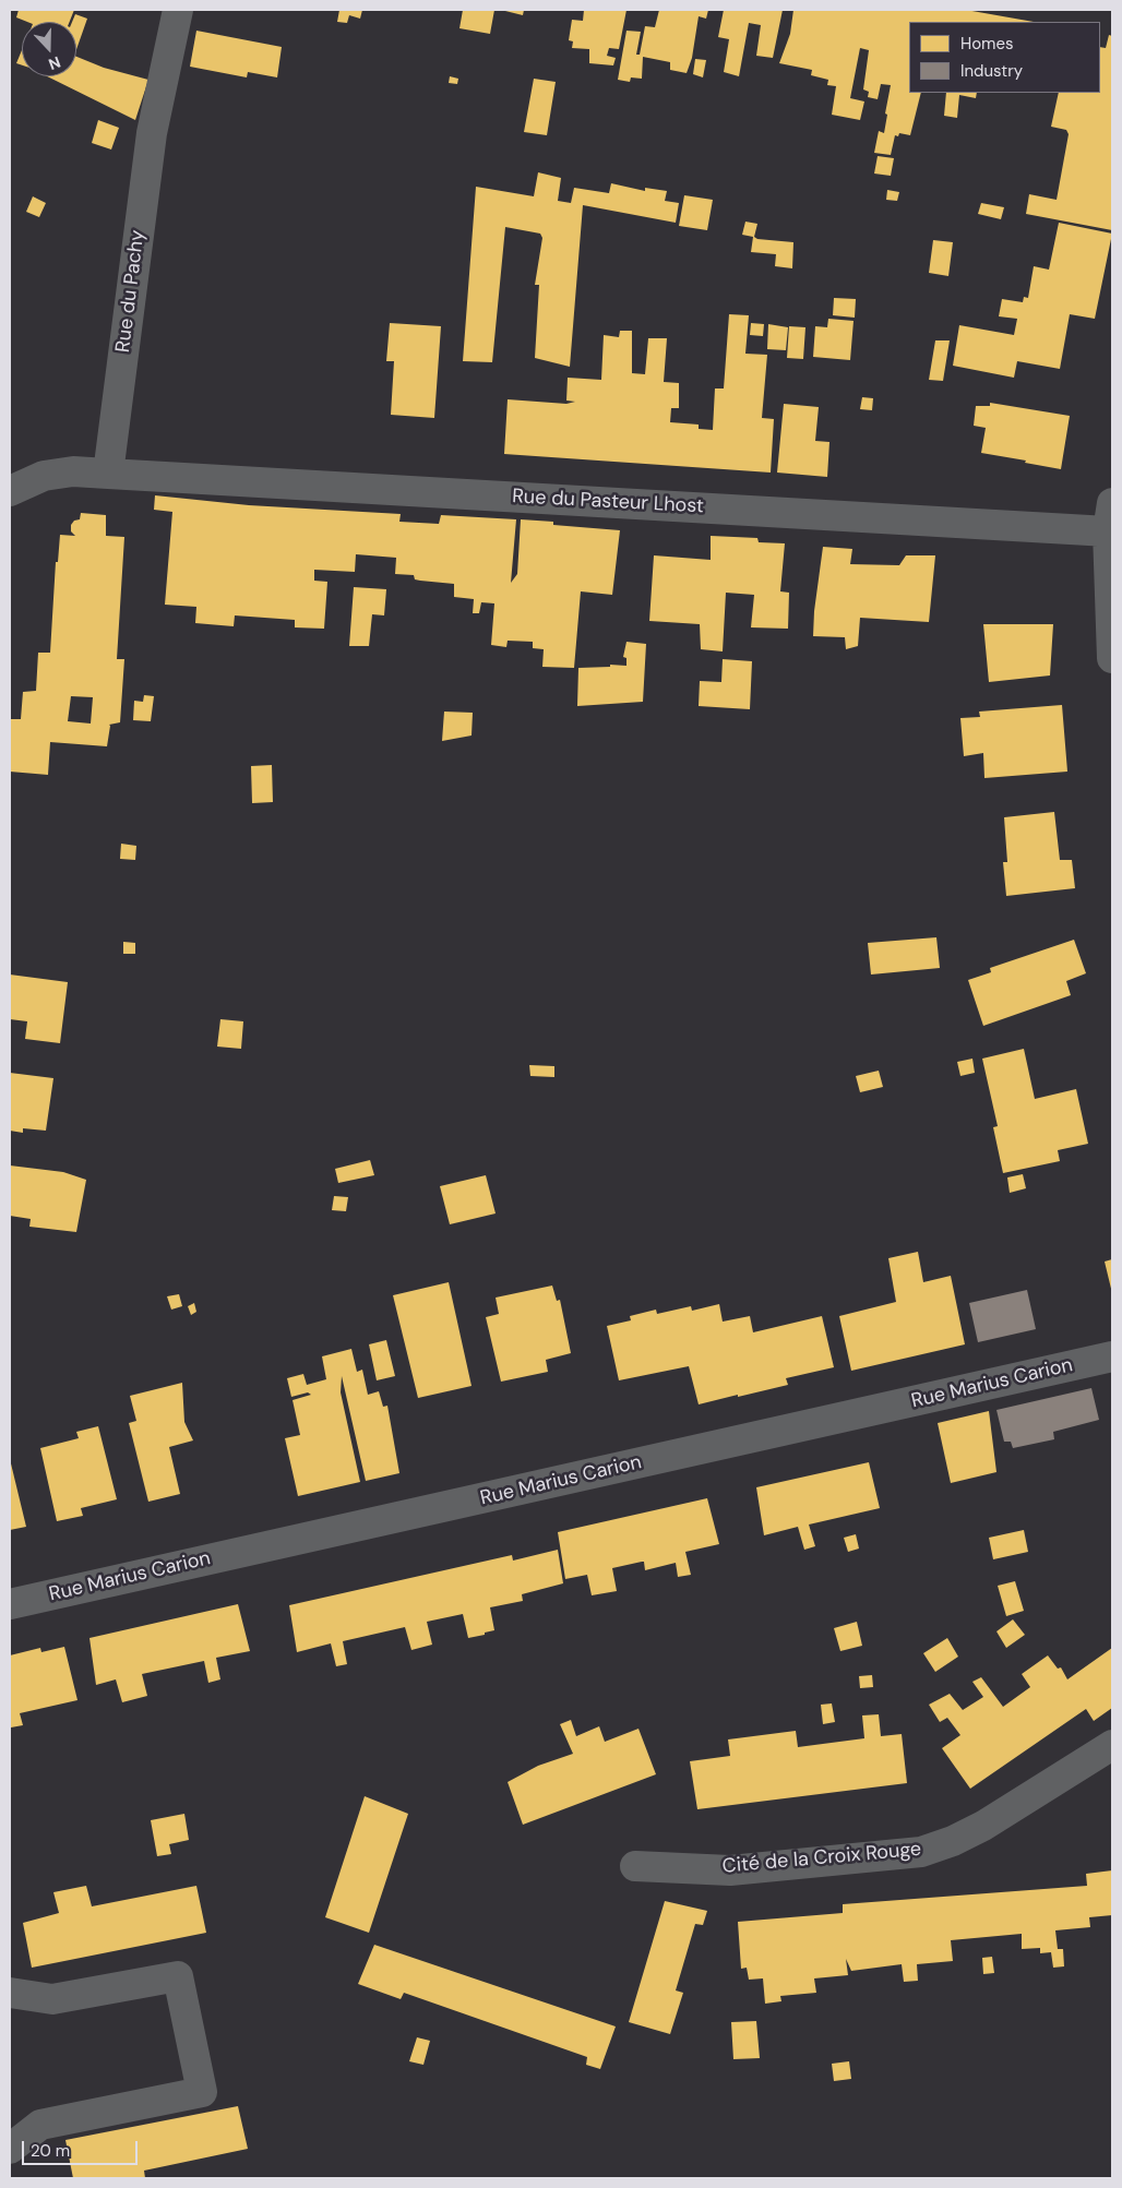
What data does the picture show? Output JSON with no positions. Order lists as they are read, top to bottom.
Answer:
{
  "streets": {
    "street": [
      "Rue du Pachy",
      "Rue du Pasteur Lhost",
      "Rue Marius Carion",
      "Cité de la Croix Rouge"
    ]
  },
  "crossings": [
    ["Rue du Pachy", "Rue du Pasteur Lhost"]
  ],
  "legend": ["Homes", "Industry"],
  "scale_bar": "20 m",
  "north": "bottom"
}
